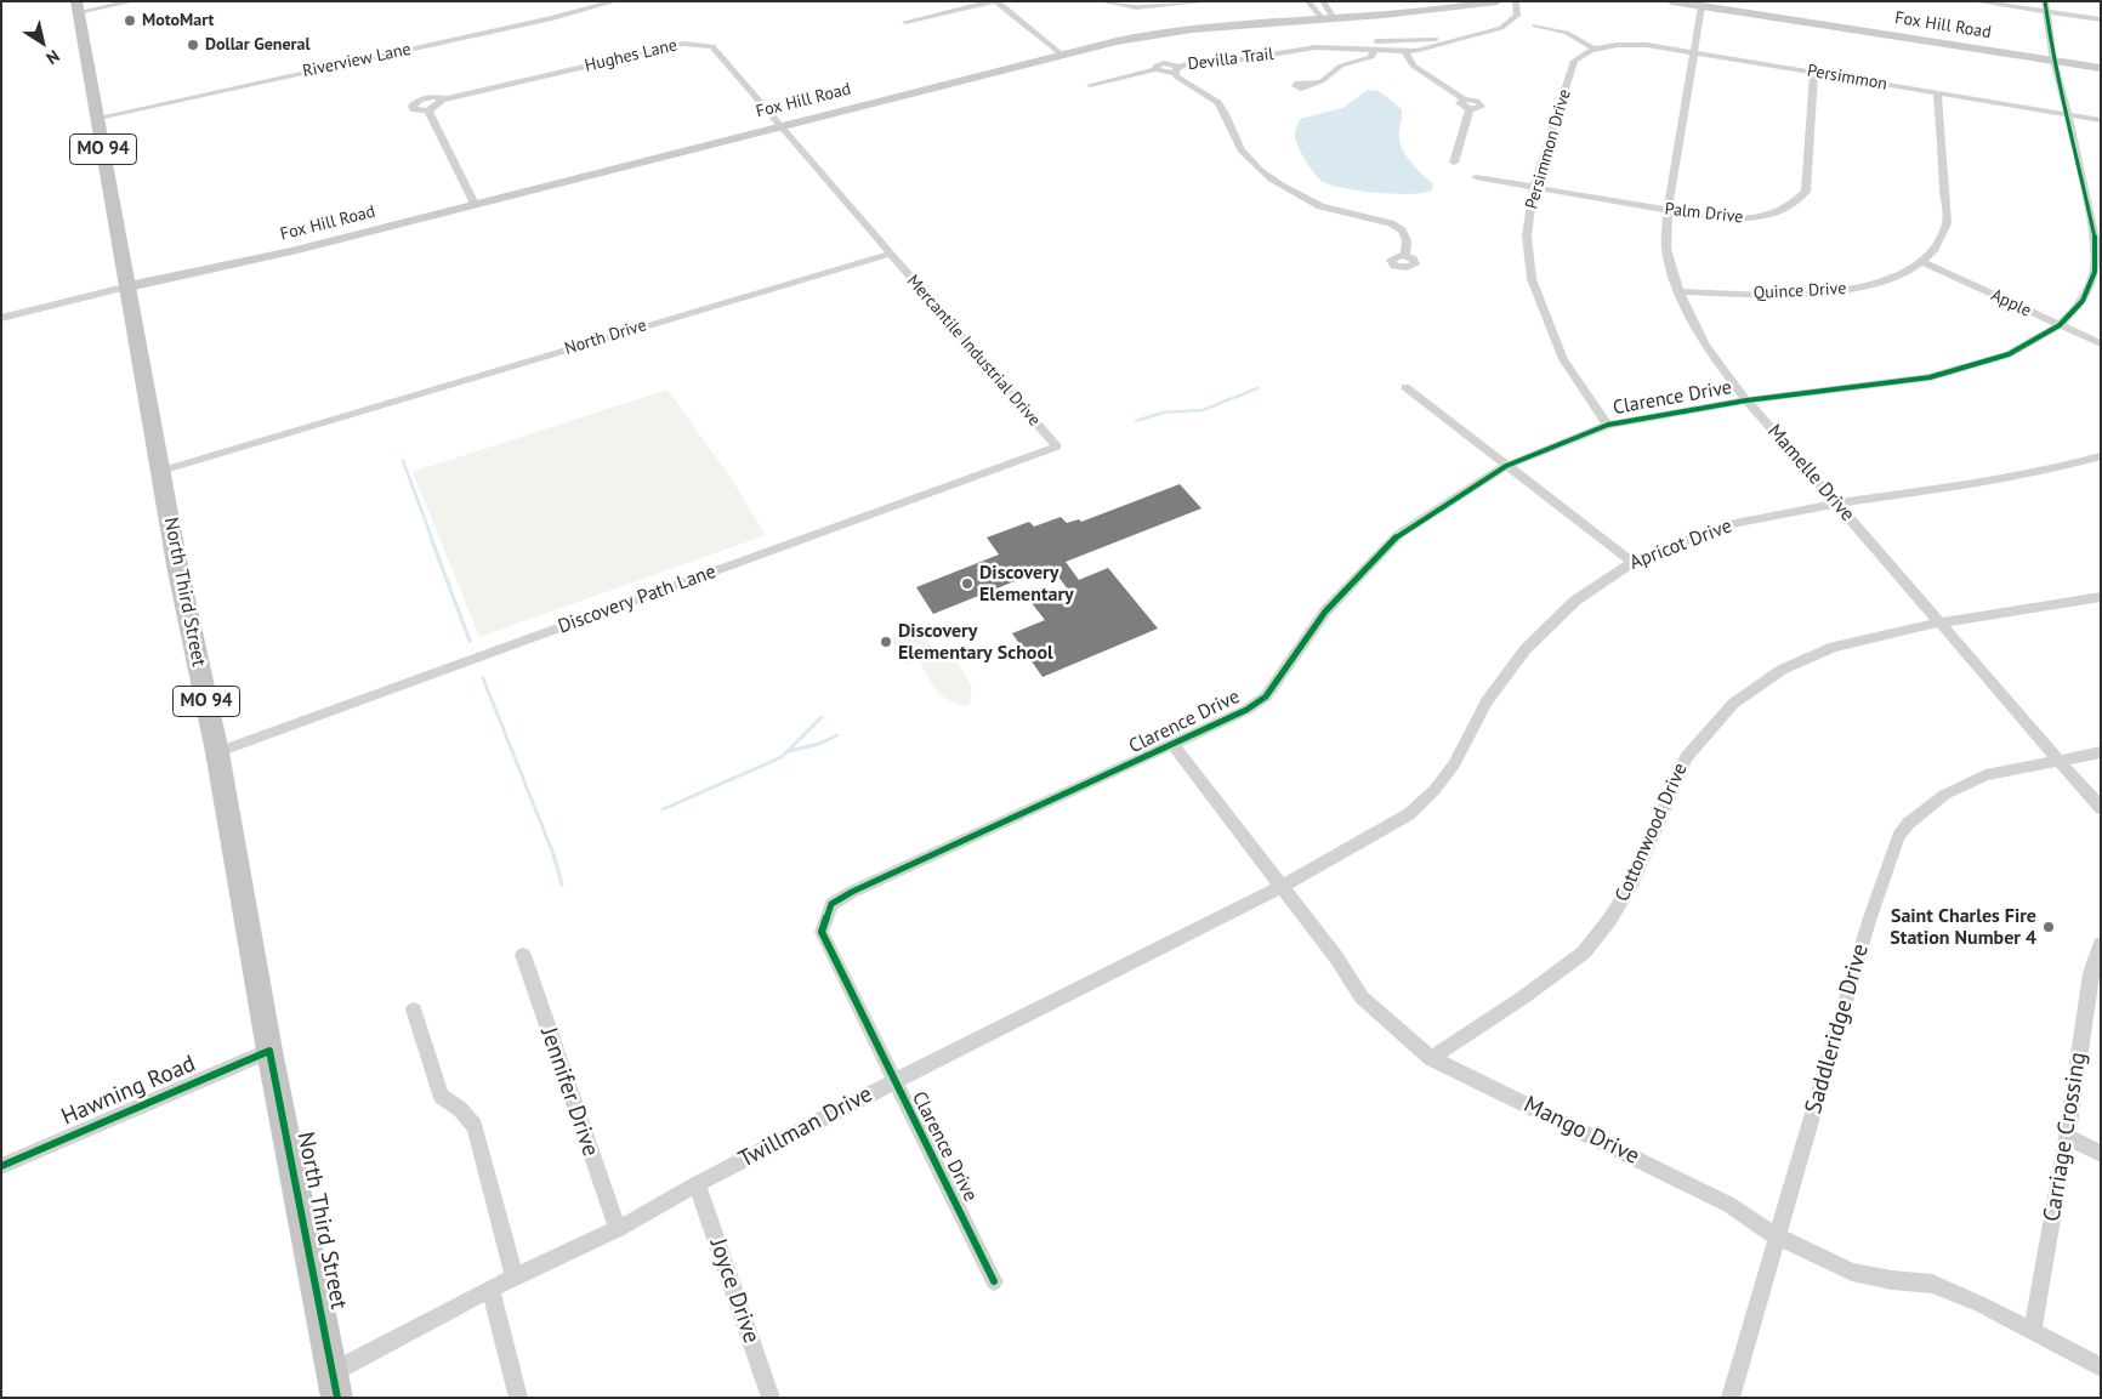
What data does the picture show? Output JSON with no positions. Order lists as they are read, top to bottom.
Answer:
{
  "streets": {
    "main road": ["MO 94", "North Third Street"],
    "street": [
      "Fox Hill Road",
      "Hughes Lane",
      "Devilla Trail",
      "Riverview Lane",
      "Persimmon",
      "Persimmon Drive",
      "Palm Drive",
      "Quince Drive",
      "Apple",
      "North Drive",
      "Mercantile Industrial Drive",
      "Clarence Drive",
      "Mamelle Drive",
      "Apricot Drive",
      "Discovery Path Lane",
      "Cottonwood Drive",
      "Saddleridge Drive",
      "Hawning Road",
      "Jennifer Drive",
      "Twillman Drive",
      "Mango Drive",
      "Carriage Crossing",
      "Joyce Drive"
    ]
  },
  "crossings": [
    ["Fox Hill Road", "Hughes Lane"],
    ["Fox Hill Road", "Clarence Drive"],
    ["Fox Hill Road", "Mamelle Drive"],
    ["Fox Hill Road", "North Third Street"],
    ["Riverview Lane", "North Third Street"],
    ["Persimmon", "Persimmon Drive"],
    ["Persimmon", "Palm Drive"],
    ["Persimmon", "Quince Drive"],
    ["Persimmon", "Clarence Drive"],
    ["Persimmon", "Mamelle Drive"],
    ["Persimmon Drive", "Palm Drive"],
    ["Persimmon Drive", "Clarence Drive"],
    ["Palm Drive", "Mamelle Drive"],
    ["Quince Drive", "Apple"],
    ["Quince Drive", "Mamelle Drive"],
    ["Apple", "Clarence Drive"],
    ["North Drive", "Mercantile Industrial Drive"],
    ["North Drive", "North Third Street"],
    ["Mercantile Industrial Drive", "Discovery Path Lane"],
    ["Clarence Drive", "Mamelle Drive"],
    ["Clarence Drive", "Twillman Drive"],
    ["Clarence Drive", "Mango Drive"],
    ["Mamelle Drive", "Apricot Drive"],
    ["Mamelle Drive", "Cottonwood Drive"],
    ["Mamelle Drive", "Saddleridge Drive"],
    ["Apricot Drive", "Twillman Drive"],
    ["Apricot Drive", "Mango Drive"],
    ["North Third Street", "Discovery Path Lane"],
    ["North Third Street", "Hawning Road"],
    ["North Third Street", "Twillman Drive"],
    ["Cottonwood Drive", "Mango Drive"],
    ["Saddleridge Drive", "Mango Drive"],
    ["Jennifer Drive", "Twillman Drive"],
    ["Twillman Drive", "Mango Drive"],
    ["Twillman Drive", "Joyce Drive"],
    ["Mango Drive", "Carriage Crossing"]
  ],
  "places": [
    "MotoMart",
    "Dollar General",
    "Discovery Elementary",
    "Discovery Elementary School",
    "Saint Charles Fire Station Number 4"
  ],
  "north": "bottom right"
}
